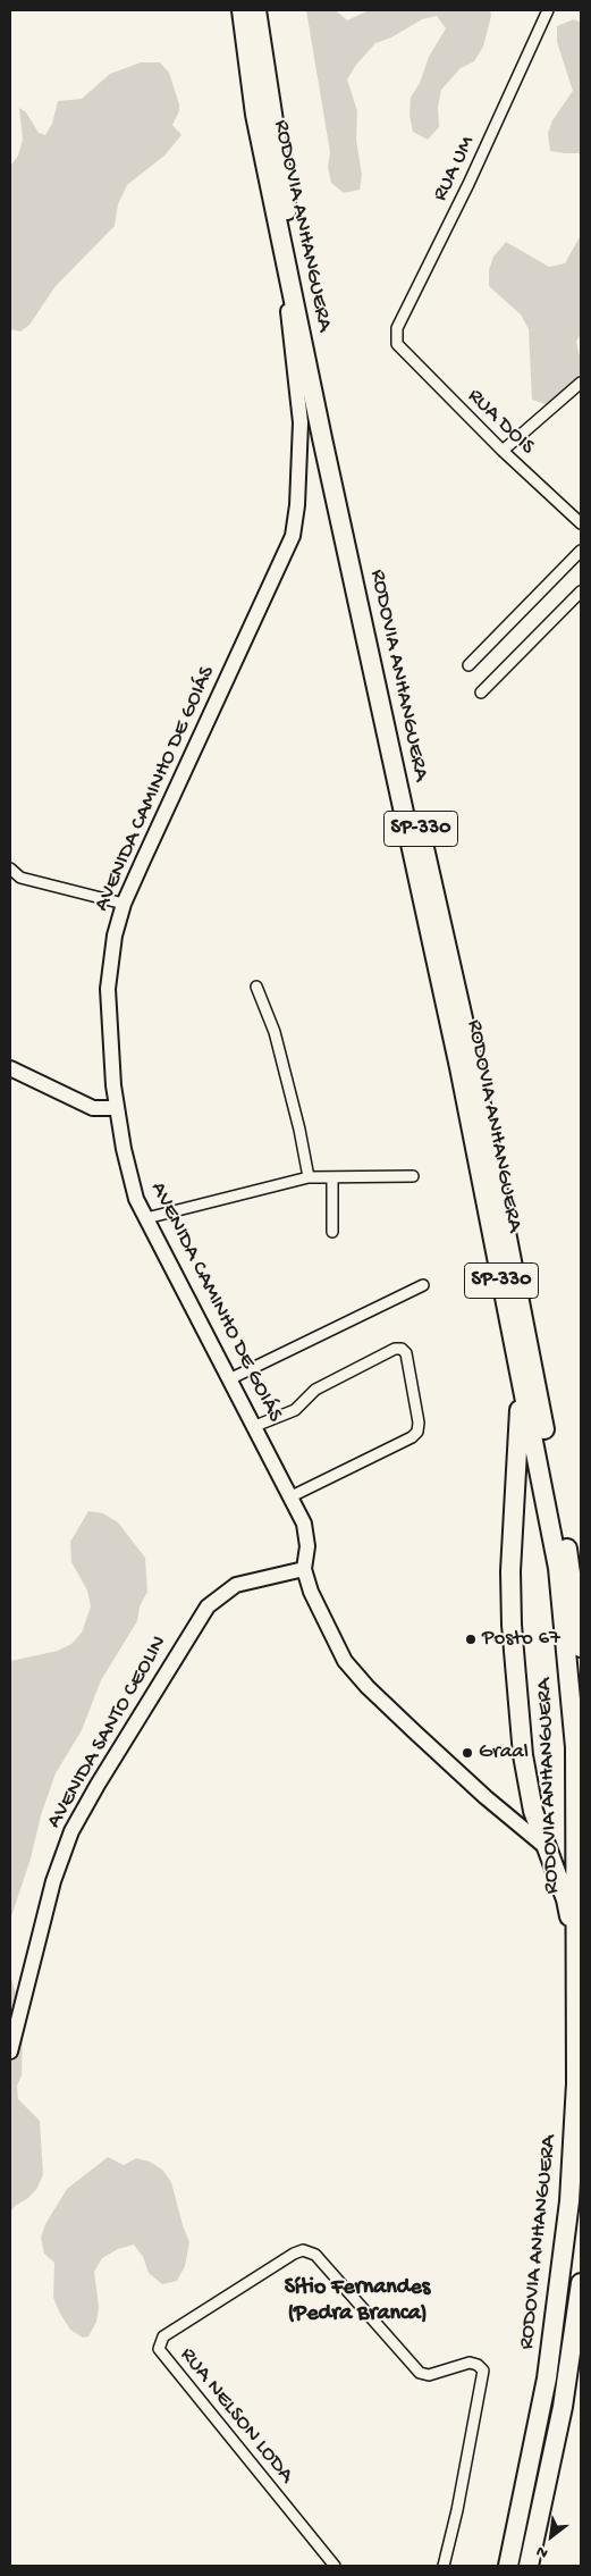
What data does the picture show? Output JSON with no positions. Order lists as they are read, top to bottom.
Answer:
{
  "streets": {
    "highway": ["RODOVIA ANHANGUERA", "SP-330"],
    "main road": ["AVENIDA CAMINHO DE GOIÁS", "AVENIDA SANTO CEOLIN"],
    "street": ["RUA UM", "RUA DOIS", "RUA NELSON LODA"]
  },
  "crossings": [
    ["RUA UM", "RUA DOIS"],
    ["RODOVIA ANHANGUERA", "AVENIDA CAMINHO DE GOIÁS"],
    ["AVENIDA CAMINHO DE GOIÁS", "AVENIDA SANTO CEOLIN"]
  ],
  "districts": ["Sítio Fernandes (Pedra Branca)"],
  "places": ["Posto 67", "Graal"],
  "north": "bottom left"
}
